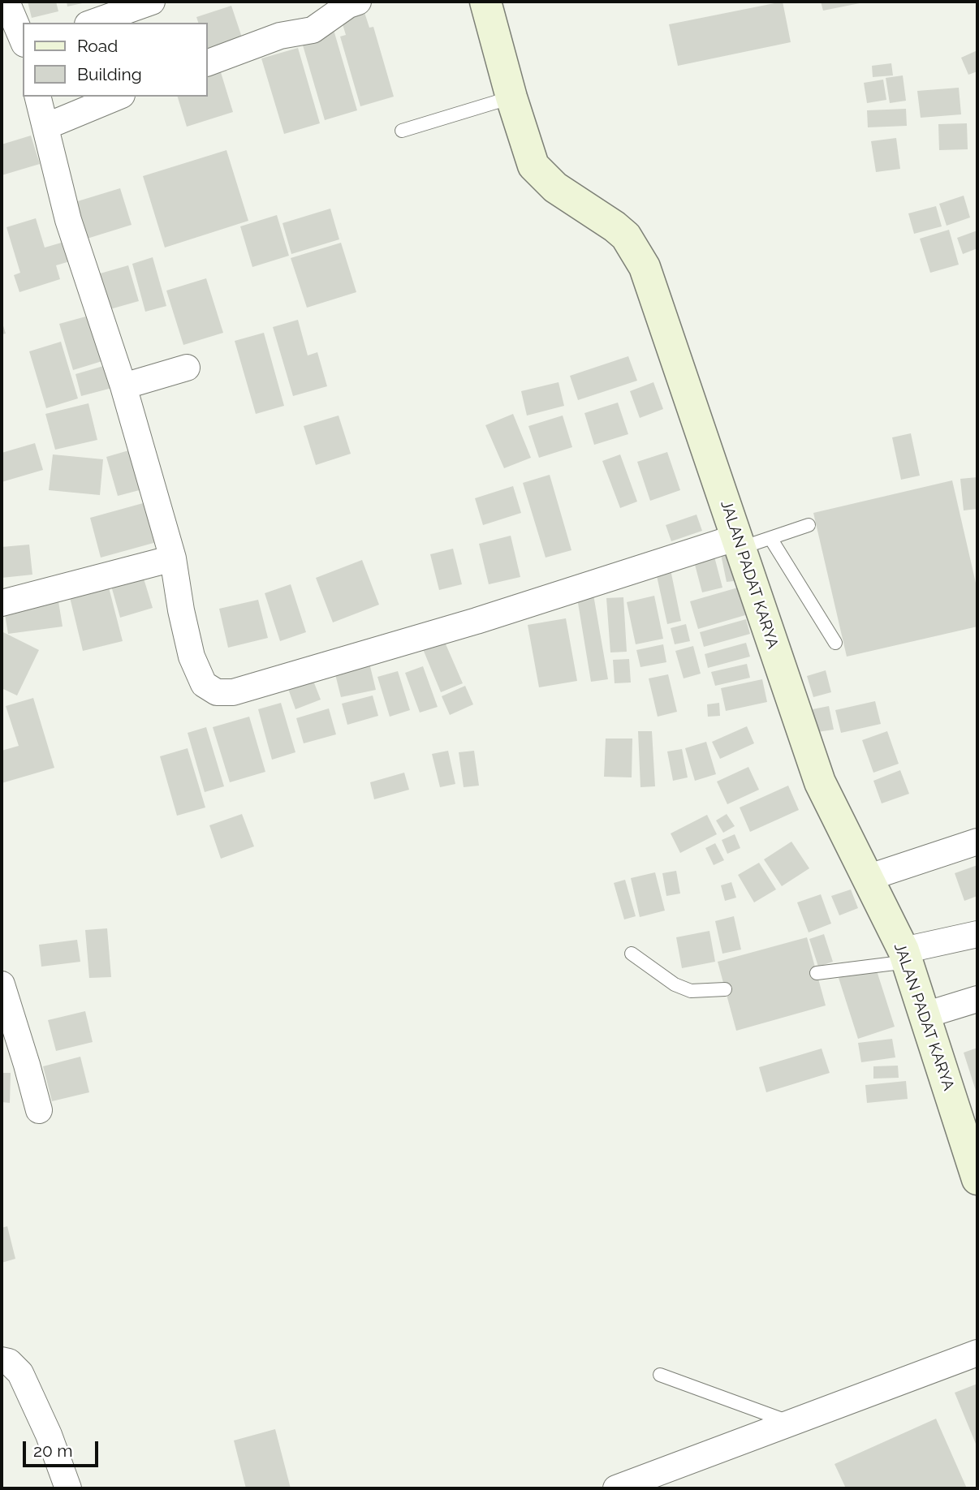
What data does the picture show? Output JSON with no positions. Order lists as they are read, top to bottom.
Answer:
{
  "streets": {
    "street": ["JALAN PADAT KARYA"]
  },
  "legend": ["Road", "Building"],
  "scale_bar": "20 m"
}
